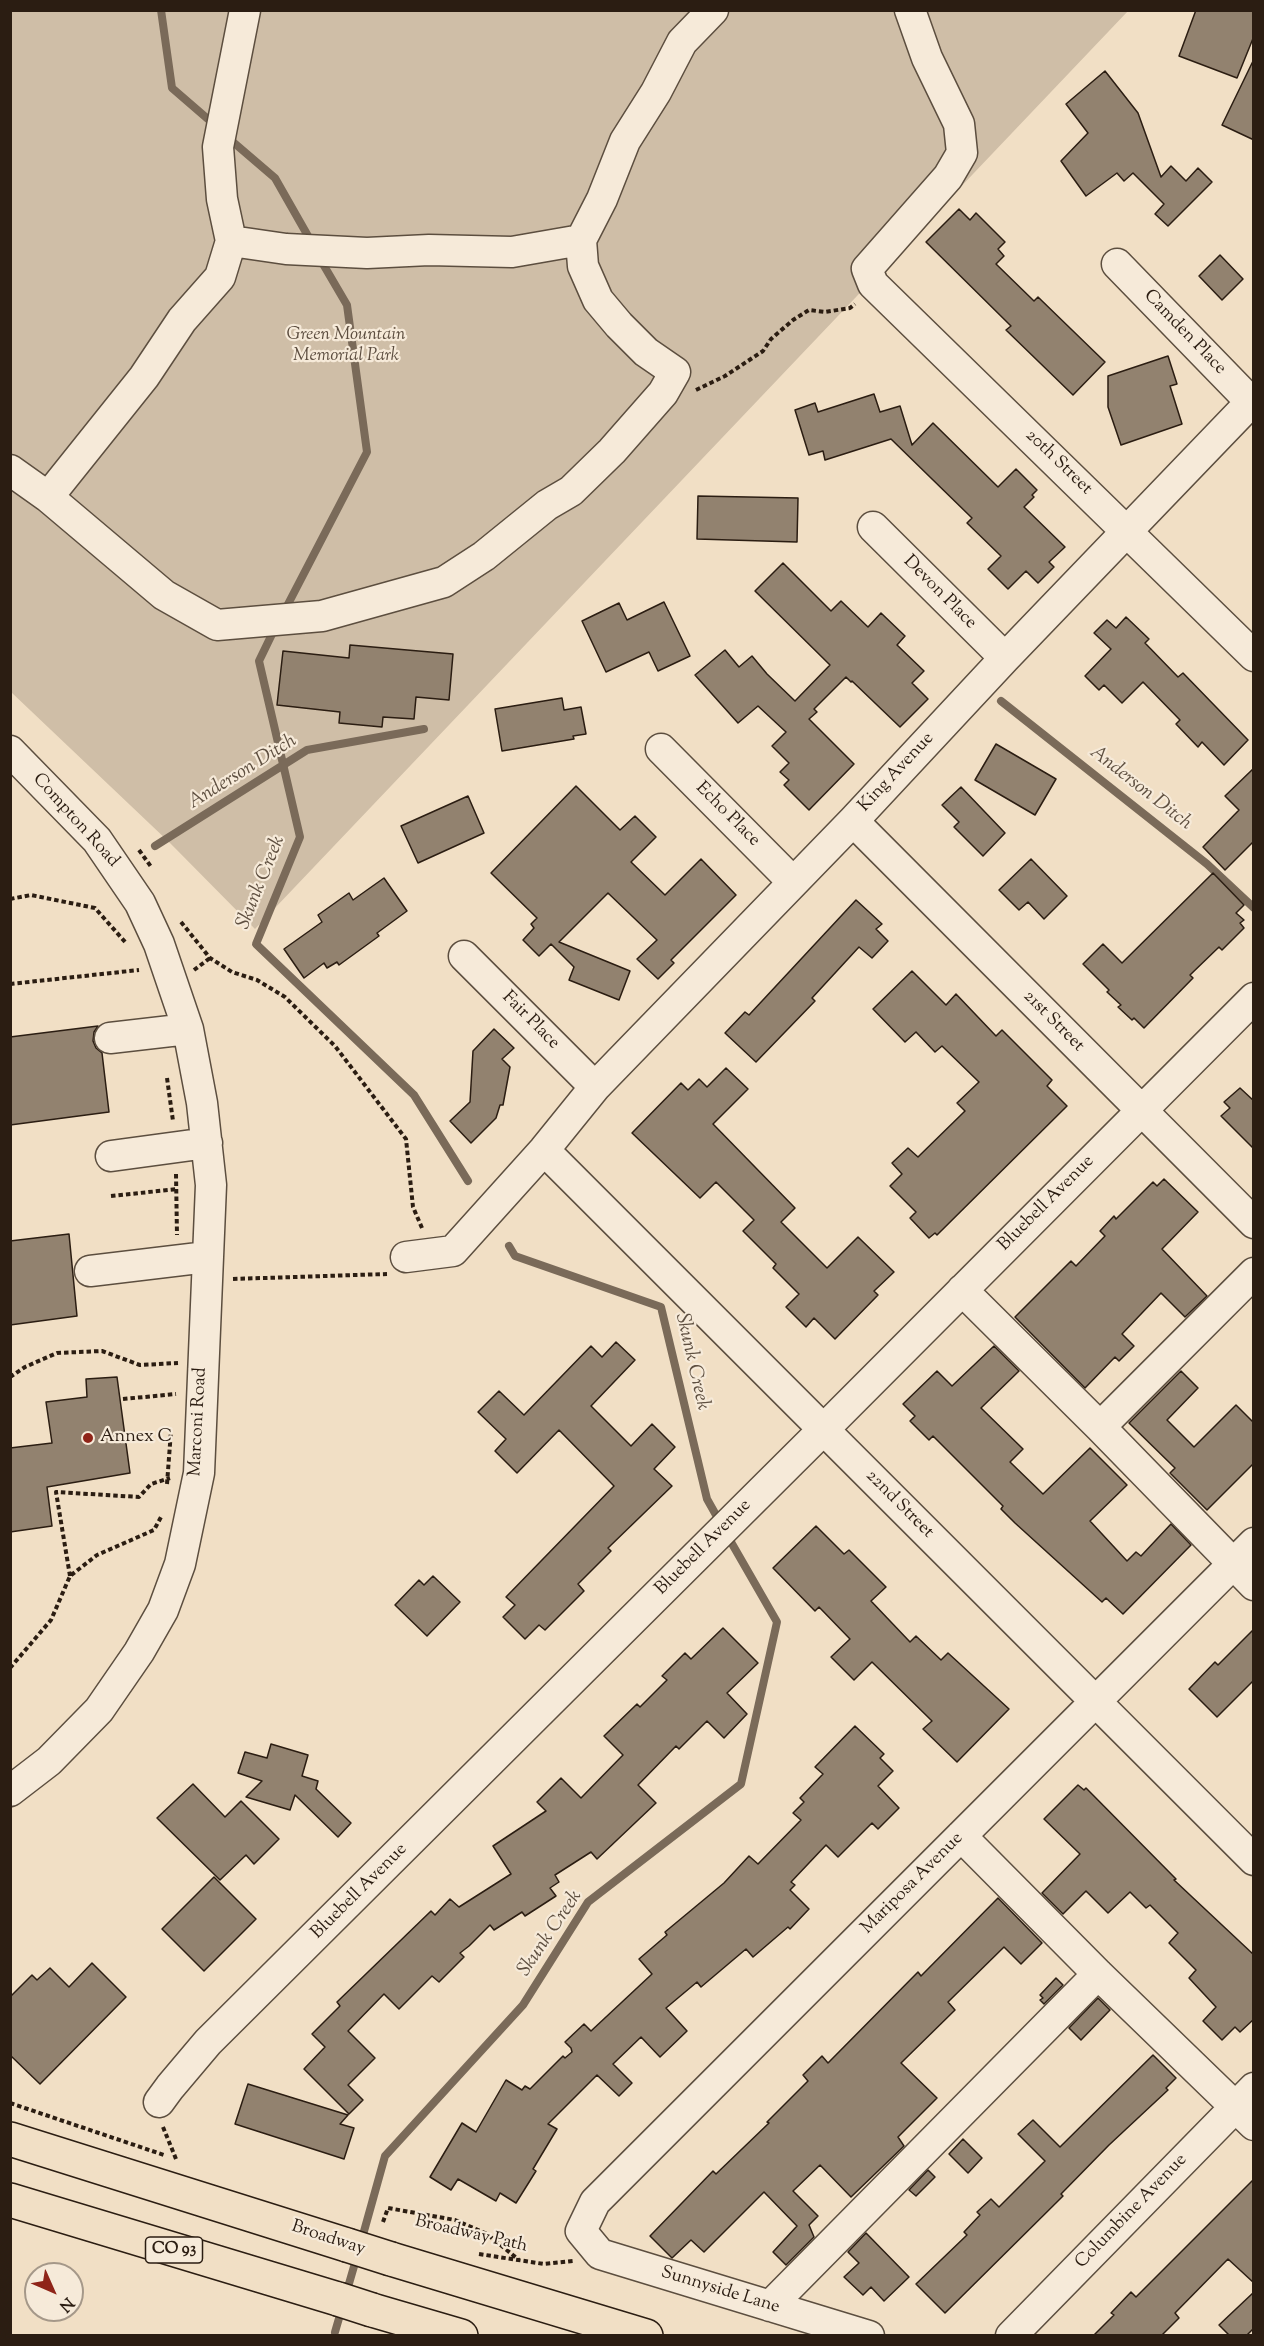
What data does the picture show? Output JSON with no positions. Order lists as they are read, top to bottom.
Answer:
{
  "streets": {
    "main road": ["Broadway", "CO 93"],
    "street": [
      "Camden Place",
      "20th Street",
      "Devon Place",
      "King Avenue",
      "Echo Place",
      "Compton Road",
      "Fair Place",
      "21st Street",
      "Bluebell Avenue",
      "Marconi Road",
      "22nd Street",
      "Mariposa Avenue",
      "Columbine Avenue",
      "Sunnyside Lane"
    ],
    "path": ["Broadway Path"]
  },
  "crossings": [
    ["Camden Place", "King Avenue"],
    ["20th Street", "King Avenue"],
    ["Devon Place", "King Avenue"],
    ["King Avenue", "Echo Place"],
    ["King Avenue", "Fair Place"],
    ["King Avenue", "21st Street"],
    ["King Avenue", "22nd Street"],
    ["Compton Road", "Marconi Road"],
    ["21st Street", "Bluebell Avenue"],
    ["Bluebell Avenue", "22nd Street"],
    ["22nd Street", "Mariposa Avenue"],
    ["Mariposa Avenue", "Sunnyside Lane"]
  ],
  "water": ["Anderson Ditch", "Skunk Creek"],
  "parks": ["Green Mountain Memorial Park"],
  "places": ["Annex C"],
  "north": "bottom right"
}
